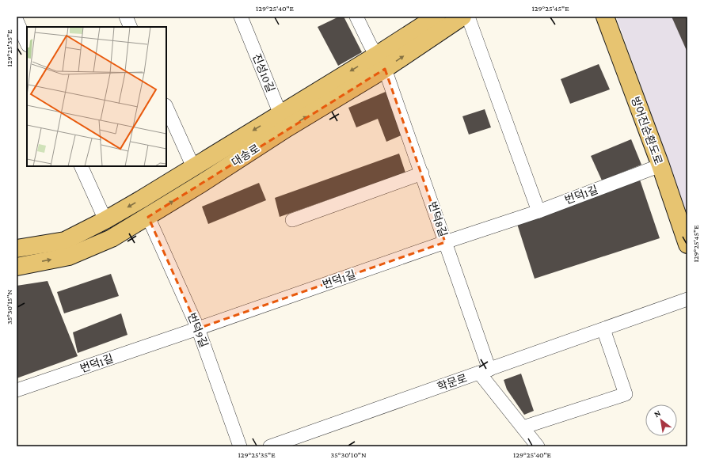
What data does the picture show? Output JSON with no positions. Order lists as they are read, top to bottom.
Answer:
{
  "streets": {
    "main road": ["방어진순환도로", "대송로"],
    "street": [
      "진성10길",
      "번덕1길",
      "번덕8길",
      "번덕9길",
      "학문로"
    ]
  },
  "crossings": [
    ["진성10길", "대송로"],
    ["방어진순환도로", "번덕1길"],
    ["대송로", "번덕8길"],
    ["대송로", "번덕9길"],
    ["번덕1길", "번덕8길"],
    ["번덕1길", "번덕9길"],
    ["번덕8길", "학문로"]
  ],
  "north": "top left",
  "coordinates": [
    "129°25'40\"E",
    "129°25'45\"E",
    "129°25'35\"E",
    "35°30'15\"N",
    "35°30'10\"N"
  ]
}
